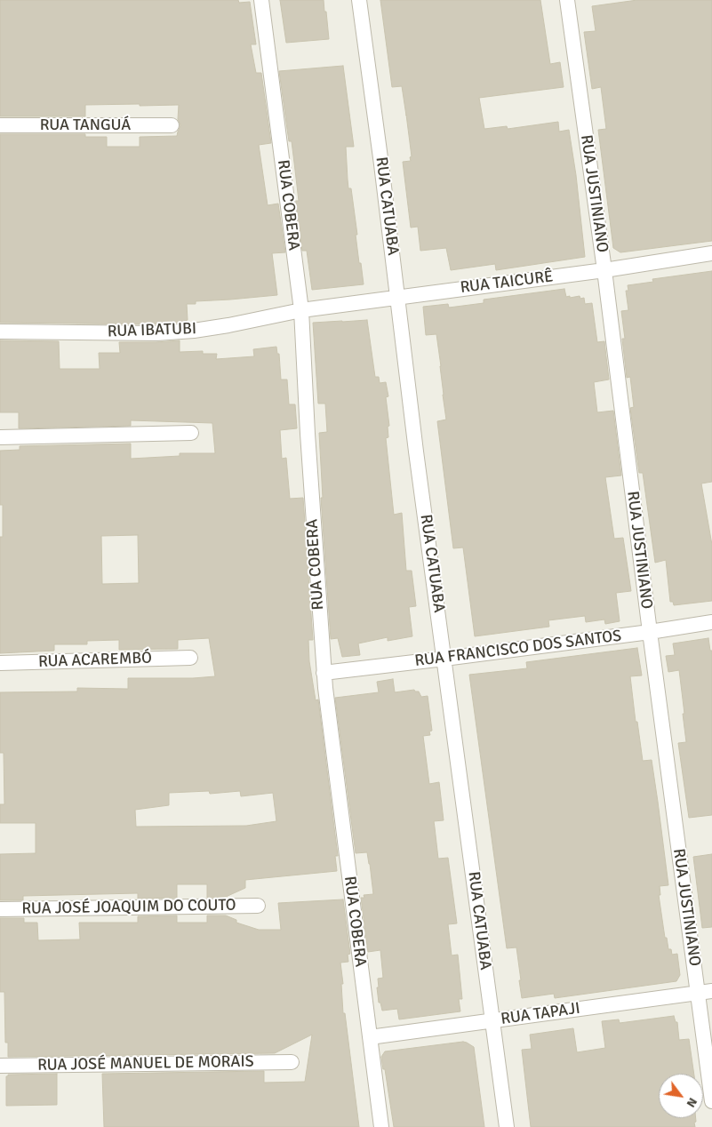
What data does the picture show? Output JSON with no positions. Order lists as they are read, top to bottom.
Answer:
{
  "streets": {
    "street": [
      "RUA TANGUÁ",
      "RUA JUSTINIANO",
      "RUA COBERA",
      "RUA CATUABA",
      "RUA TAICURÊ",
      "RUA IBATUBI",
      "RUA FRANCISCO DOS SANTOS",
      "RUA ACAREMBÓ",
      "RUA JOSÉ JOAQUIM DO COUTO",
      "RUA TAPAJI",
      "RUA JOSÉ MANUEL DE MORAIS"
    ]
  },
  "crossings": [
    ["RUA JUSTINIANO", "RUA TAICURÊ"],
    ["RUA JUSTINIANO", "RUA FRANCISCO DOS SANTOS"],
    ["RUA JUSTINIANO", "RUA TAPAJI"],
    ["RUA COBERA", "RUA TAICURÊ"],
    ["RUA COBERA", "RUA IBATUBI"],
    ["RUA COBERA", "RUA FRANCISCO DOS SANTOS"],
    ["RUA COBERA", "RUA TAPAJI"],
    ["RUA CATUABA", "RUA TAICURÊ"],
    ["RUA CATUABA", "RUA FRANCISCO DOS SANTOS"],
    ["RUA CATUABA", "RUA TAPAJI"],
    ["RUA TAICURÊ", "RUA IBATUBI"]
  ],
  "north": "bottom right"
}
